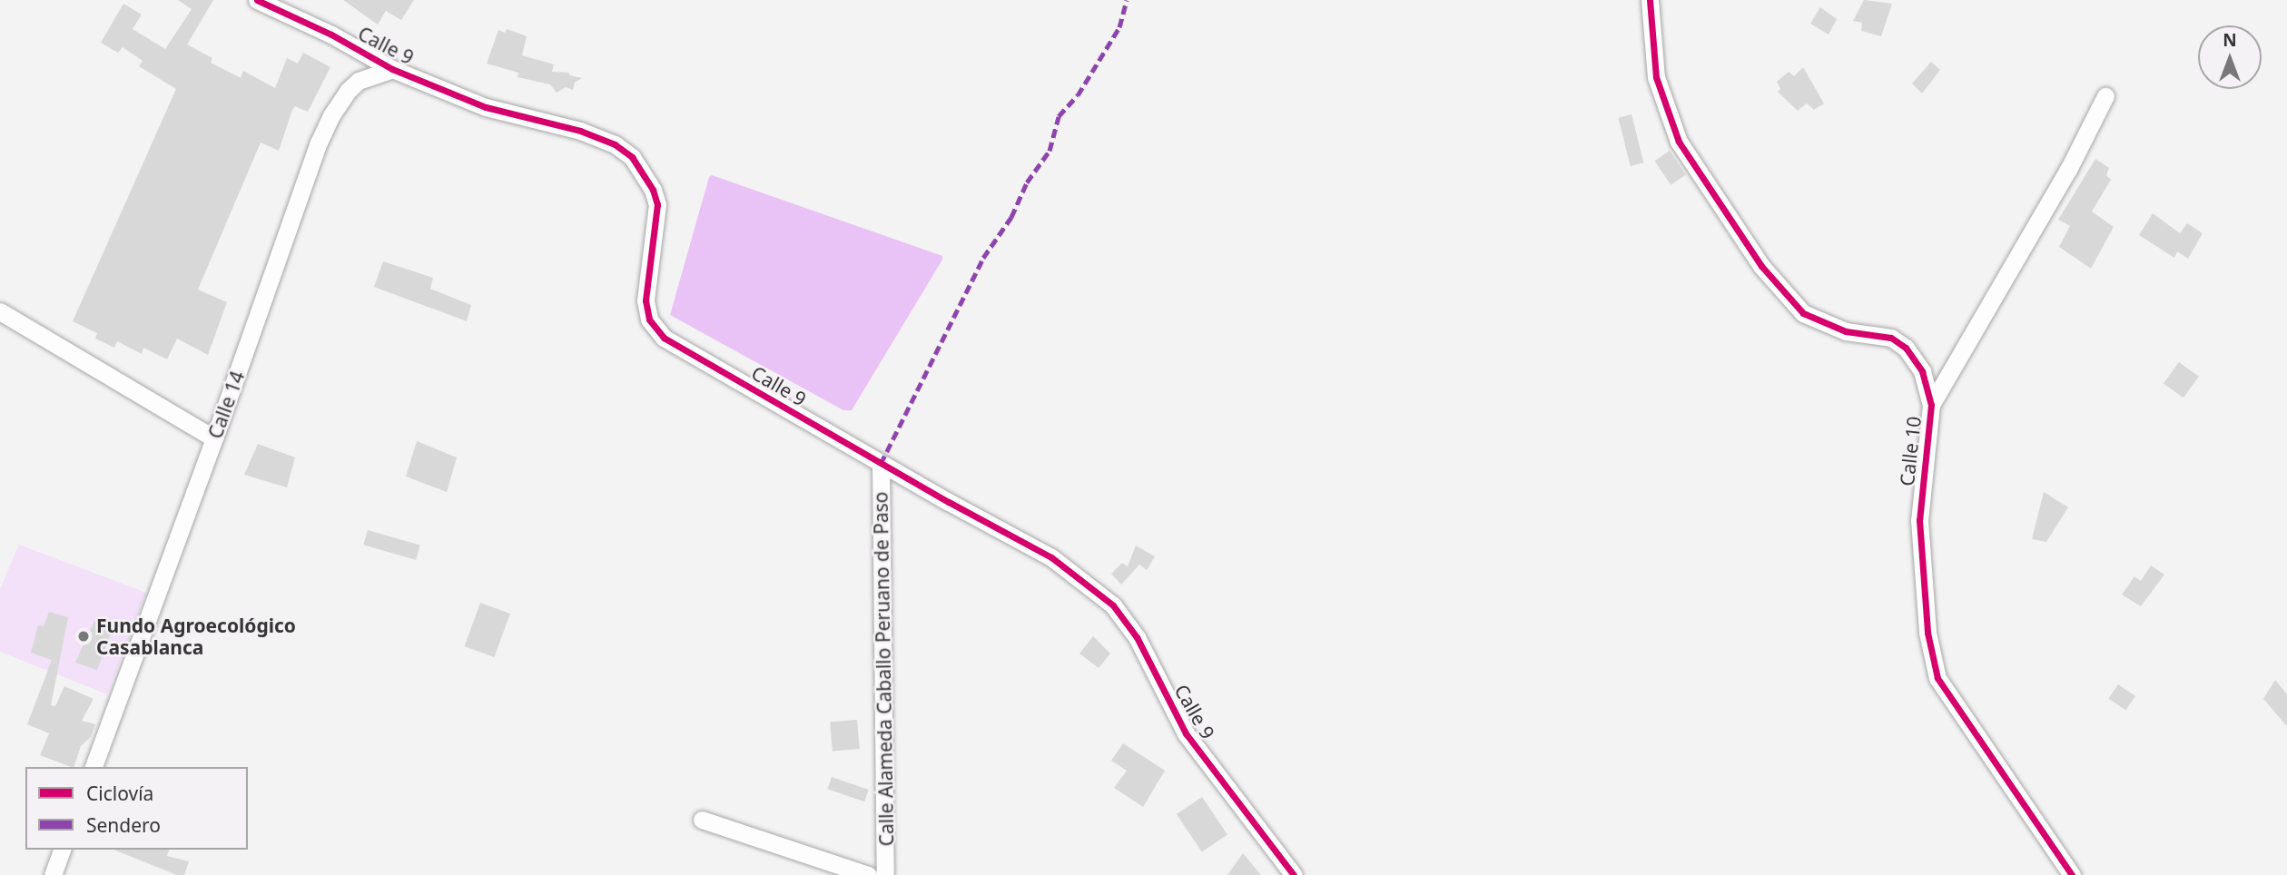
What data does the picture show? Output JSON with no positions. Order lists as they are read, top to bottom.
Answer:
{
  "streets": {
    "street": [
      "Calle 9",
      "Calle 14",
      "Calle 10",
      "Calle Alameda Caballo Peruano de Paso"
    ]
  },
  "crossings": [
    ["Calle 9", "Calle 14"],
    ["Calle 9", "Calle Alameda Caballo Peruano de Paso"]
  ],
  "places": ["Fundo Agroecológico Casablanca"],
  "legend": ["Ciclovía", "Sendero"],
  "north": "top"
}
